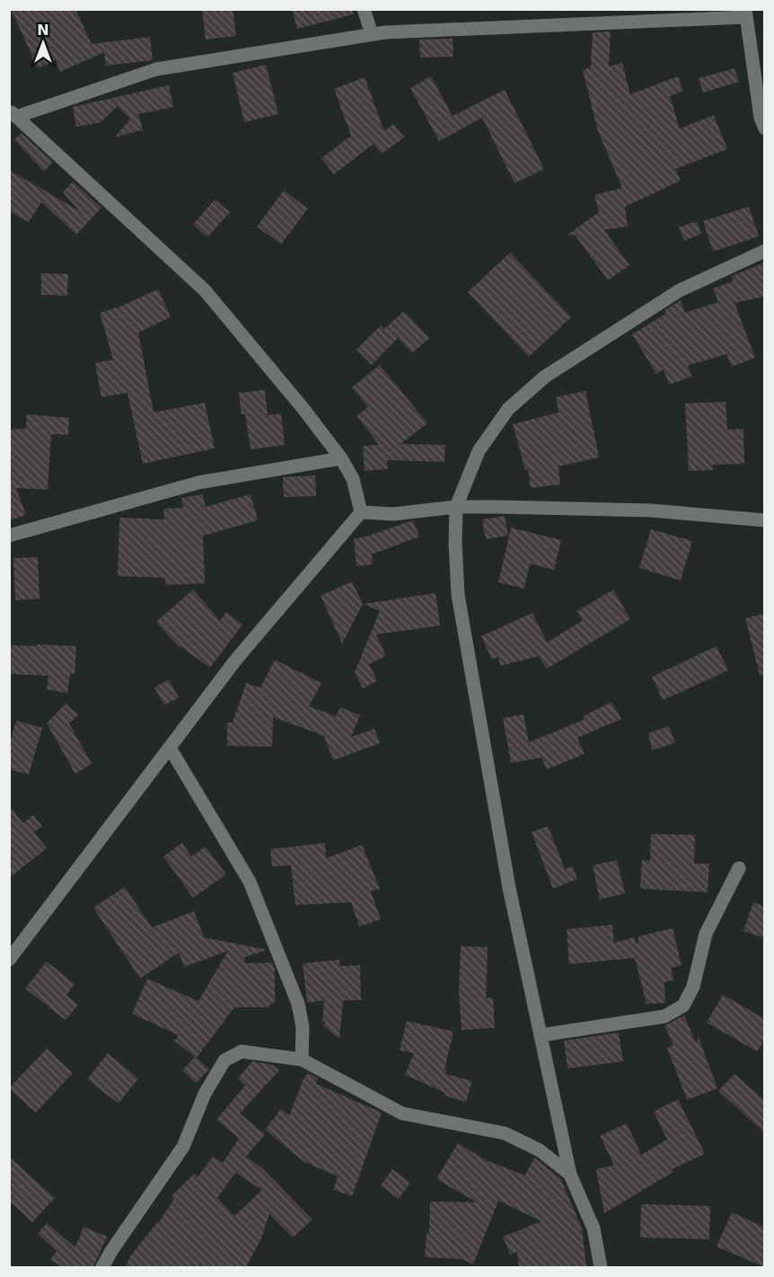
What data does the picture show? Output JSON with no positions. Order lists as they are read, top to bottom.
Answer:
{
  "north": "top"
}
